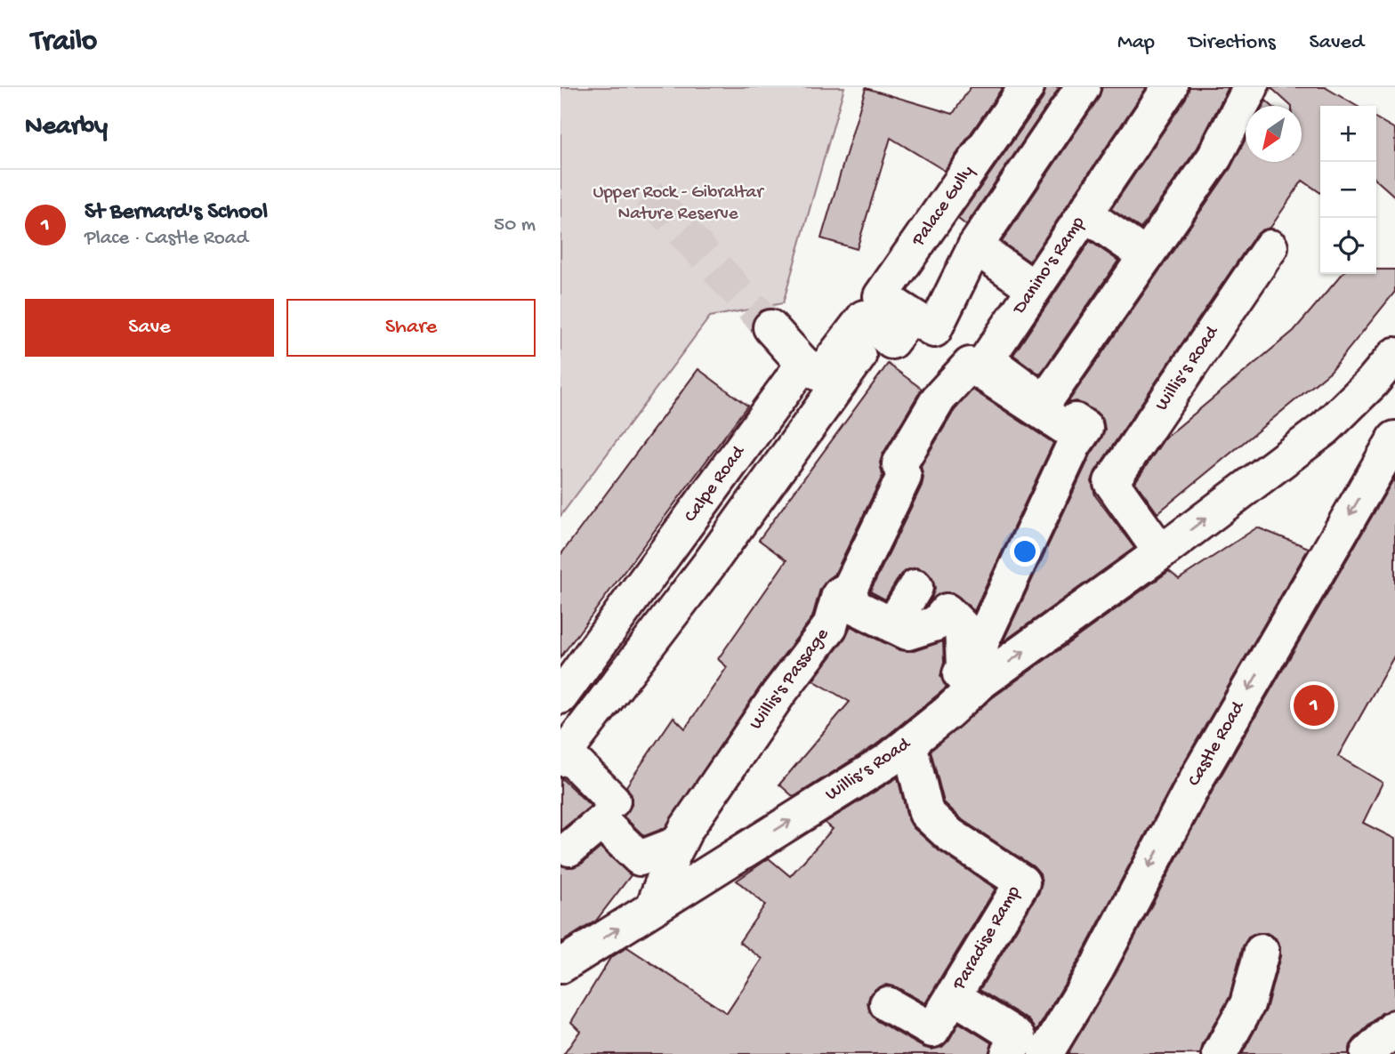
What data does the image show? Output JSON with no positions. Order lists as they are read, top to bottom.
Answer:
{
  "streets": {
    "street": [
      "Palace Gully",
      "Danino's Ramp",
      "Willis’s Road",
      "Calpe Road",
      "Willis's Passage",
      "Castle Road",
      "Paradise Ramp"
    ]
  },
  "crossings": [
    ["Danino's Ramp", "Willis's Passage"],
    ["Willis’s Road", "Willis's Passage"],
    ["Willis’s Road", "Paradise Ramp"]
  ],
  "parks": ["Upper Rock - Gibraltar Nature Reserve"],
  "north": "bottom left",
  "page": {
    "header": "Trailo",
    "nav": ["Map", "Directions", "Saved"],
    "heading": "Nearby",
    "map_buttons": ["+", "−"],
    "list": [
      {
        "mark": "1",
        "name": "St Bernard's School",
        "note": "Place · Castle Road",
        "value": "50 m"
      }
    ],
    "buttons": ["Save", "Share"],
    "pins": "1"
  }
}
